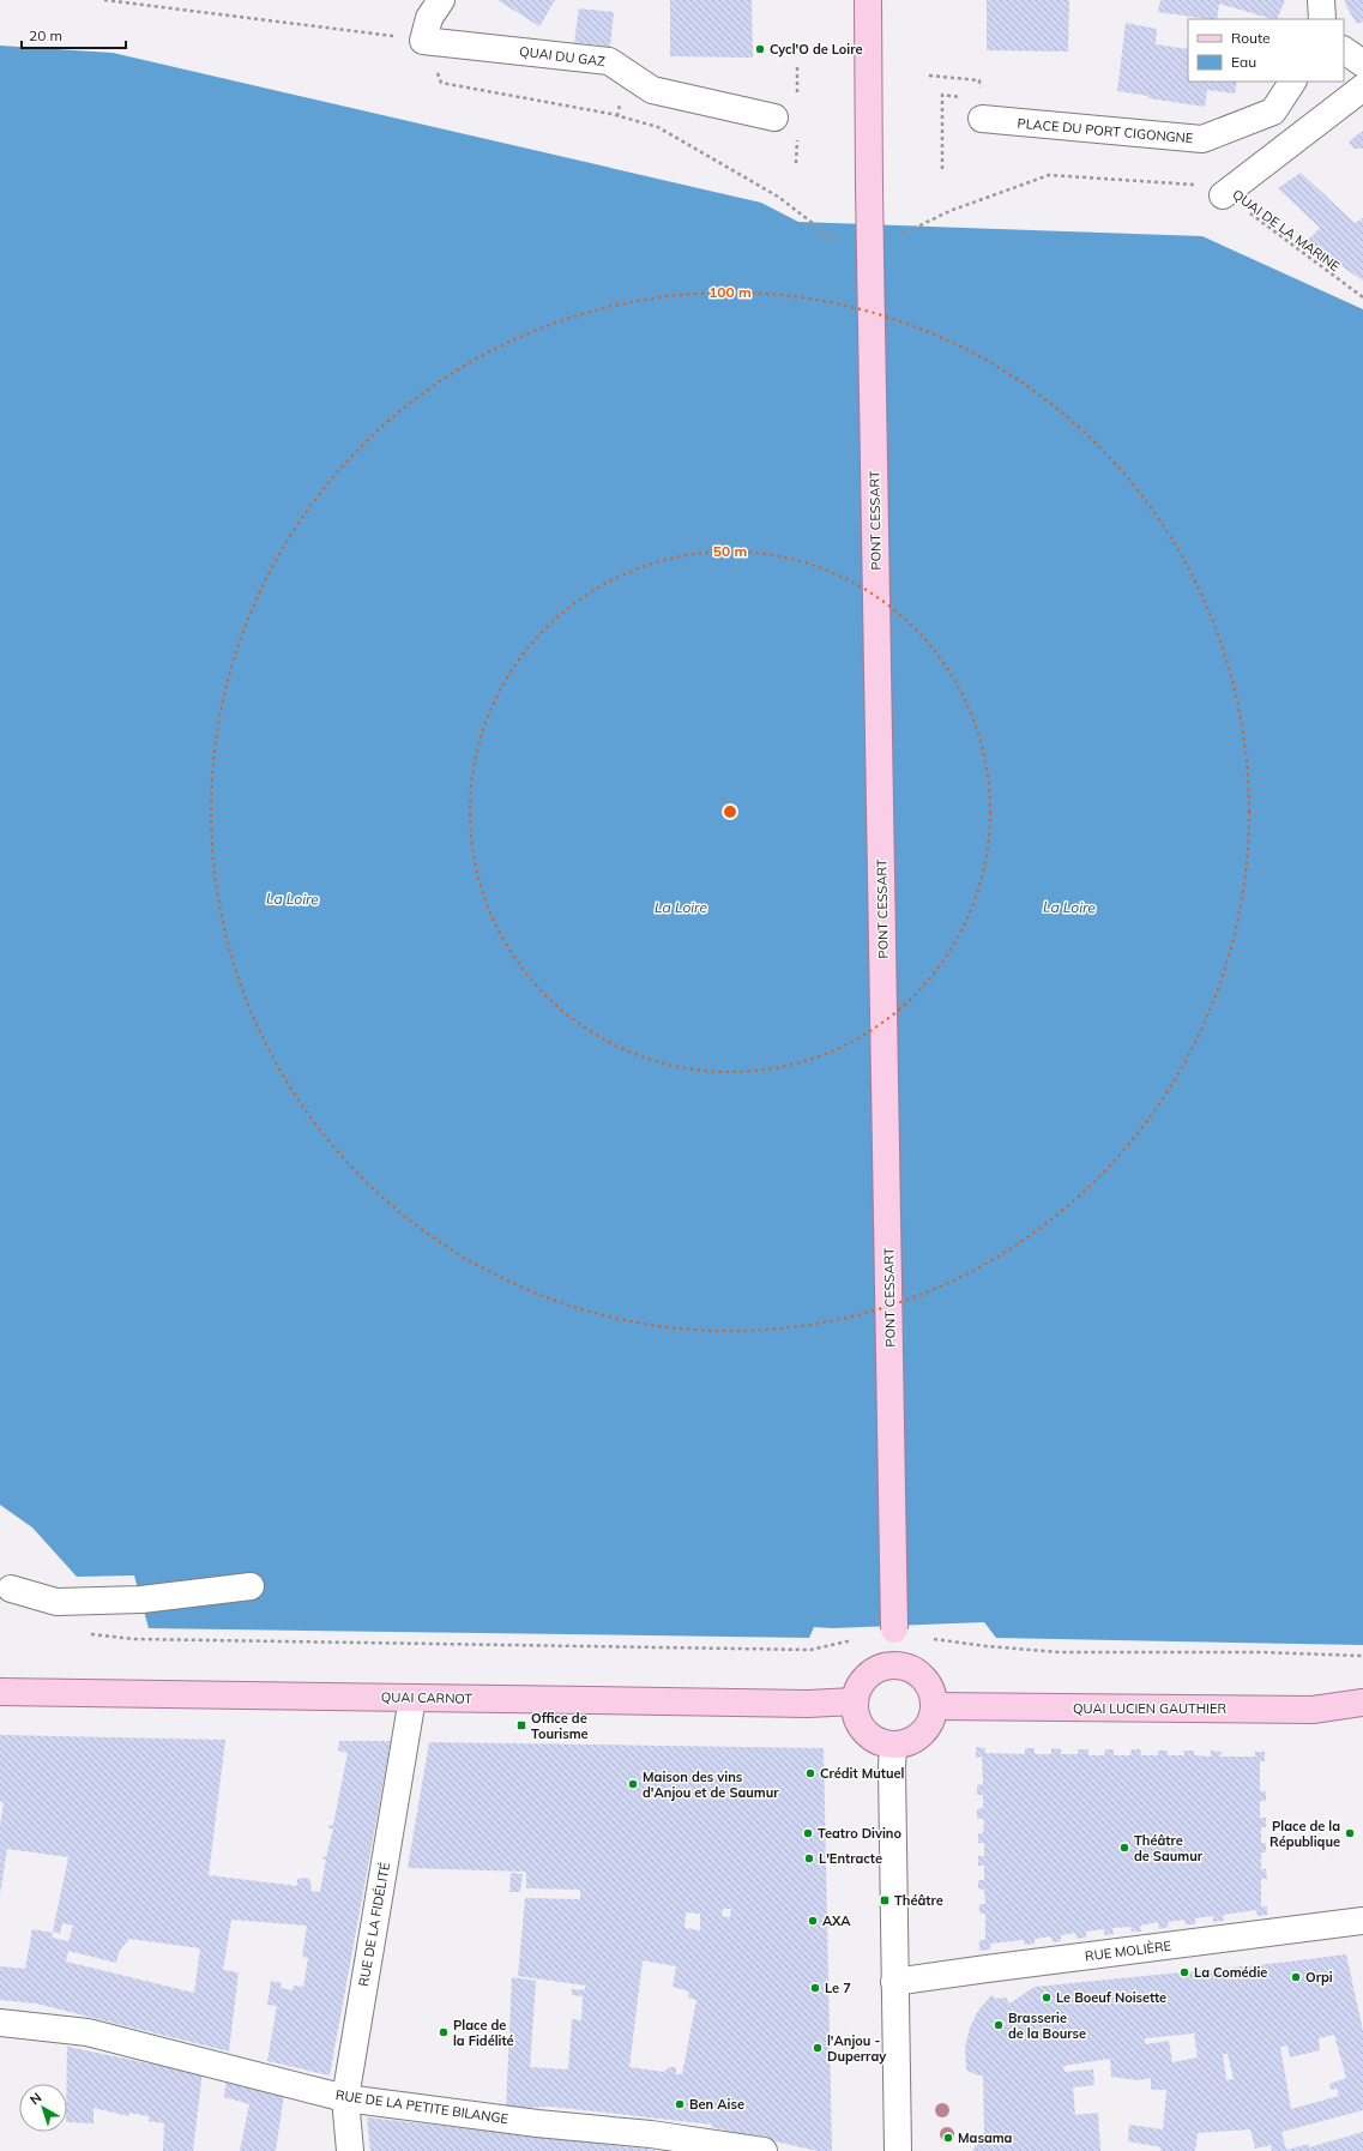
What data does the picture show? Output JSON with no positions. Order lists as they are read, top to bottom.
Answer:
{
  "streets": {
    "main road": ["PONT CESSART", "QUAI CARNOT", "QUAI LUCIEN GAUTHIER"],
    "street": [
      "QUAI DU GAZ",
      "PLACE DU PORT CIGONGNE",
      "RUE DE LA FIDÉLITÉ",
      "RUE MOLIÈRE",
      "RUE DE LA PETITE BILANGE"
    ],
    "path": ["QUAI DE LA MARINE"]
  },
  "crossings": [
    ["PONT CESSART", "QUAI CARNOT"],
    ["PONT CESSART", "QUAI LUCIEN GAUTHIER"],
    ["QUAI CARNOT", "QUAI LUCIEN GAUTHIER"],
    ["QUAI CARNOT", "RUE DE LA FIDÉLITÉ"],
    ["RUE DE LA FIDÉLITÉ", "RUE DE LA PETITE BILANGE"]
  ],
  "water": ["La Loire"],
  "places": {
    "other": [
      "Cycl'O de Loire",
      "Crédit Mutuel",
      "Maison des vins d'Anjou et de Saumur",
      "Teatro Divino",
      "Place de la République",
      "Théâtre de Saumur",
      "L'Entracte",
      "AXA",
      "La Comédie",
      "Orpi",
      "Le 7",
      "Le Boeuf Noisette",
      "Brasserie de la Bourse",
      "Place de la Fidélité",
      "l'Anjou - Duperray",
      "Ben Aise",
      "Masama"
    ],
    "transit": ["Office de Tourisme", "Théâtre"]
  },
  "legend": ["Route", "Eau"],
  "scale_bar": "20 m",
  "north": "top left",
  "rings": ["100 m", "50 m"]
}
